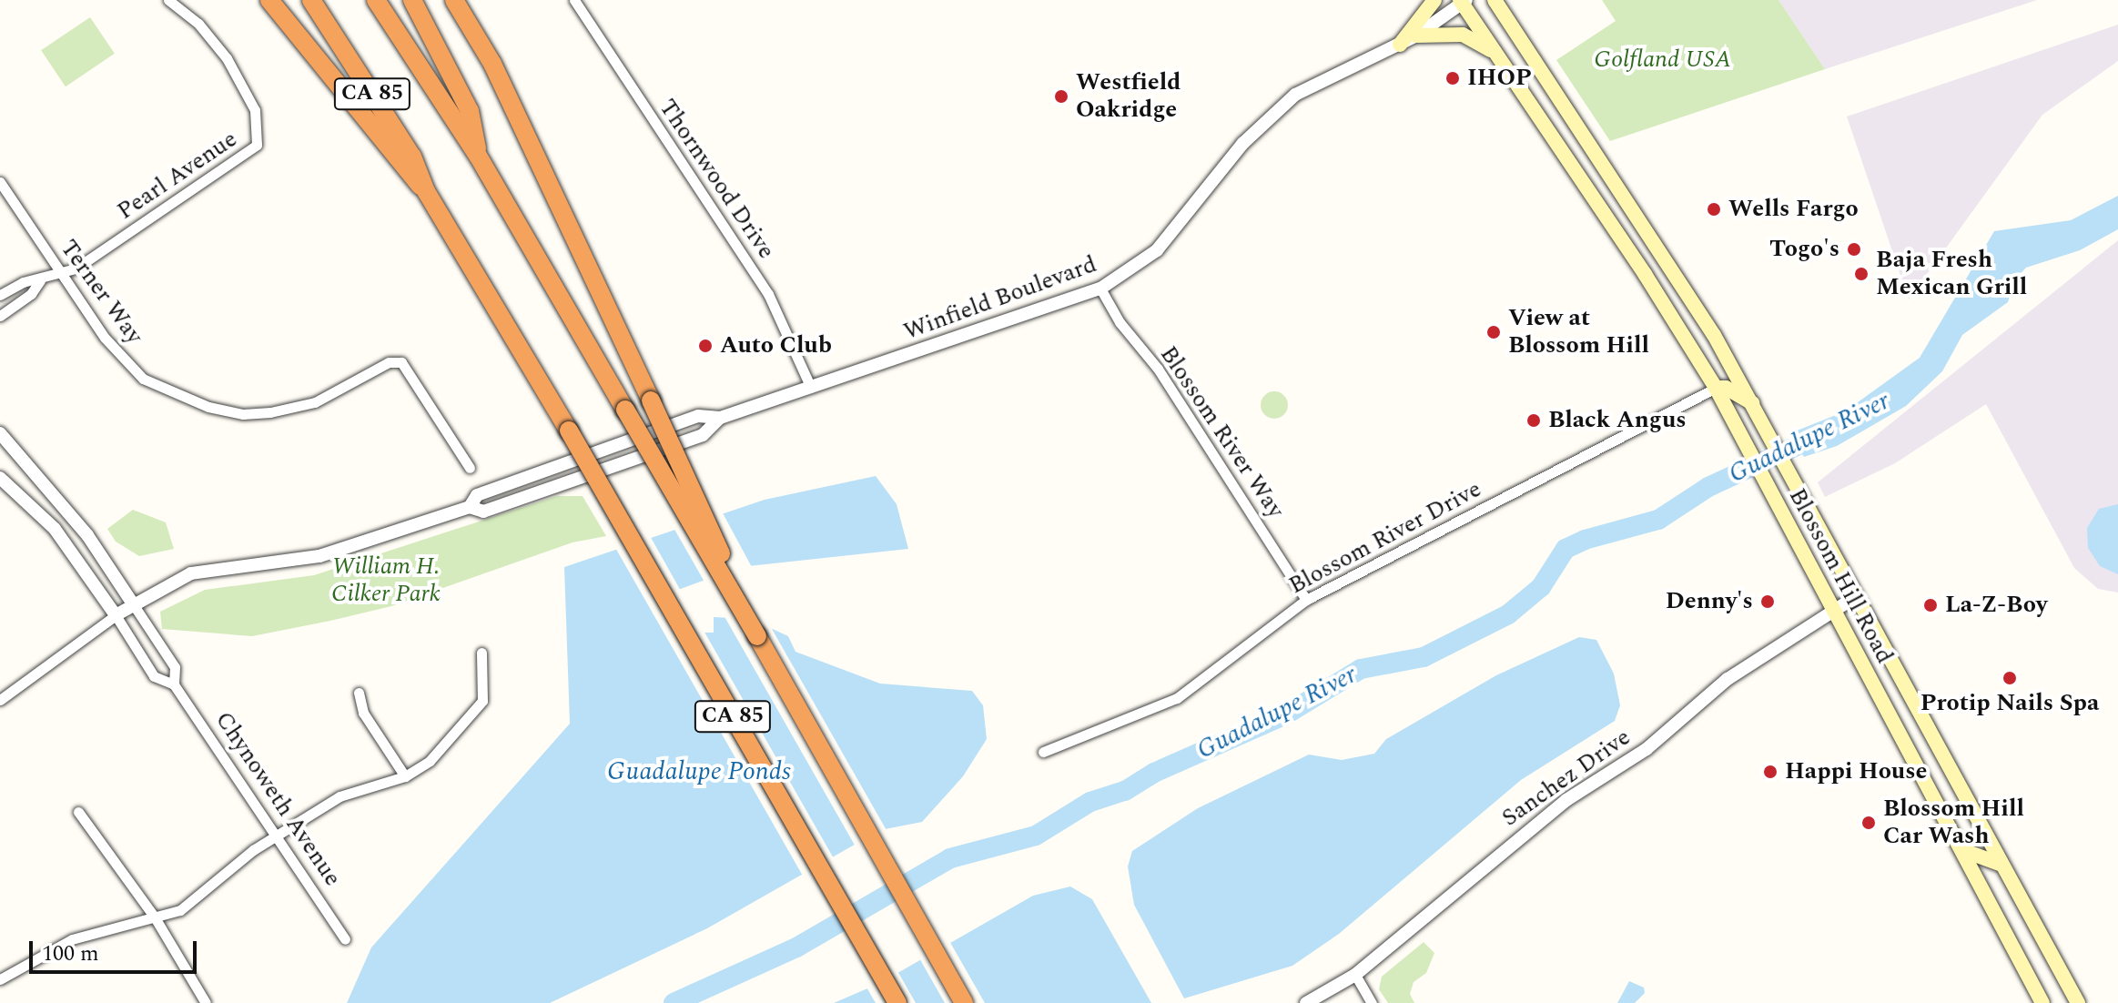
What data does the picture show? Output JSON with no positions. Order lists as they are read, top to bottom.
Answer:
{
  "streets": {
    "highway": ["CA 85"],
    "main road": ["Blossom Hill Road"],
    "street": [
      "Pearl Avenue",
      "Thornwood Drive",
      "Terner Way",
      "Winfield Boulevard",
      "Blossom River Way",
      "Blossom River Drive",
      "Sanchez Drive",
      "Chynoweth Avenue"
    ]
  },
  "crossings": [
    ["Pearl Avenue", "Terner Way"],
    ["Thornwood Drive", "Winfield Boulevard"],
    ["Winfield Boulevard", "Blossom River Way"],
    ["Winfield Boulevard", "Blossom Hill Road"],
    ["Winfield Boulevard", "Chynoweth Avenue"],
    ["Blossom River Way", "Blossom River Drive"],
    ["Blossom River Drive", "Blossom Hill Road"],
    ["Blossom Hill Road", "Sanchez Drive"]
  ],
  "water": ["Guadalupe River", "Guadalupe Ponds"],
  "parks": ["Golfland USA", "William H. Cilker Park"],
  "places": [
    "IHOP",
    "Westfield Oakridge",
    "Wells Fargo",
    "Togo's",
    "Baja Fresh Mexican Grill",
    "View at Blossom Hill",
    "Auto Club",
    "Black Angus",
    "Denny's",
    "La-Z-Boy",
    "Protip Nails Spa",
    "Happi House",
    "Blossom Hill Car Wash"
  ],
  "scale_bar": "100 m"
}
